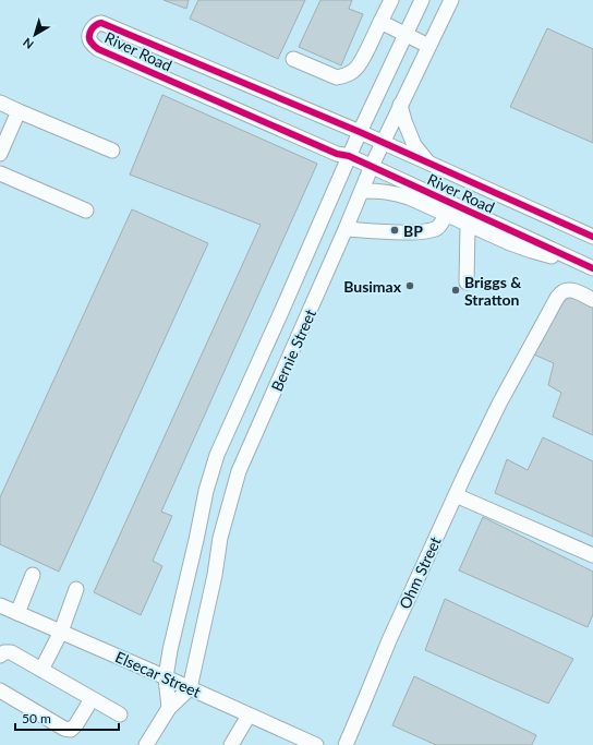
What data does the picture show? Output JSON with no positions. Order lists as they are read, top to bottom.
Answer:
{
  "streets": {
    "street": [
      "River Road",
      "Bernie Street",
      "Ohm Street",
      "Elsecar Street"
    ]
  },
  "crossings": [
    ["River Road", "Bernie Street"],
    ["Bernie Street", "Elsecar Street"]
  ],
  "places": ["BP", "Busimax", "Briggs & Stratton"],
  "scale_bar": "50 m",
  "north": "bottom left"
}
